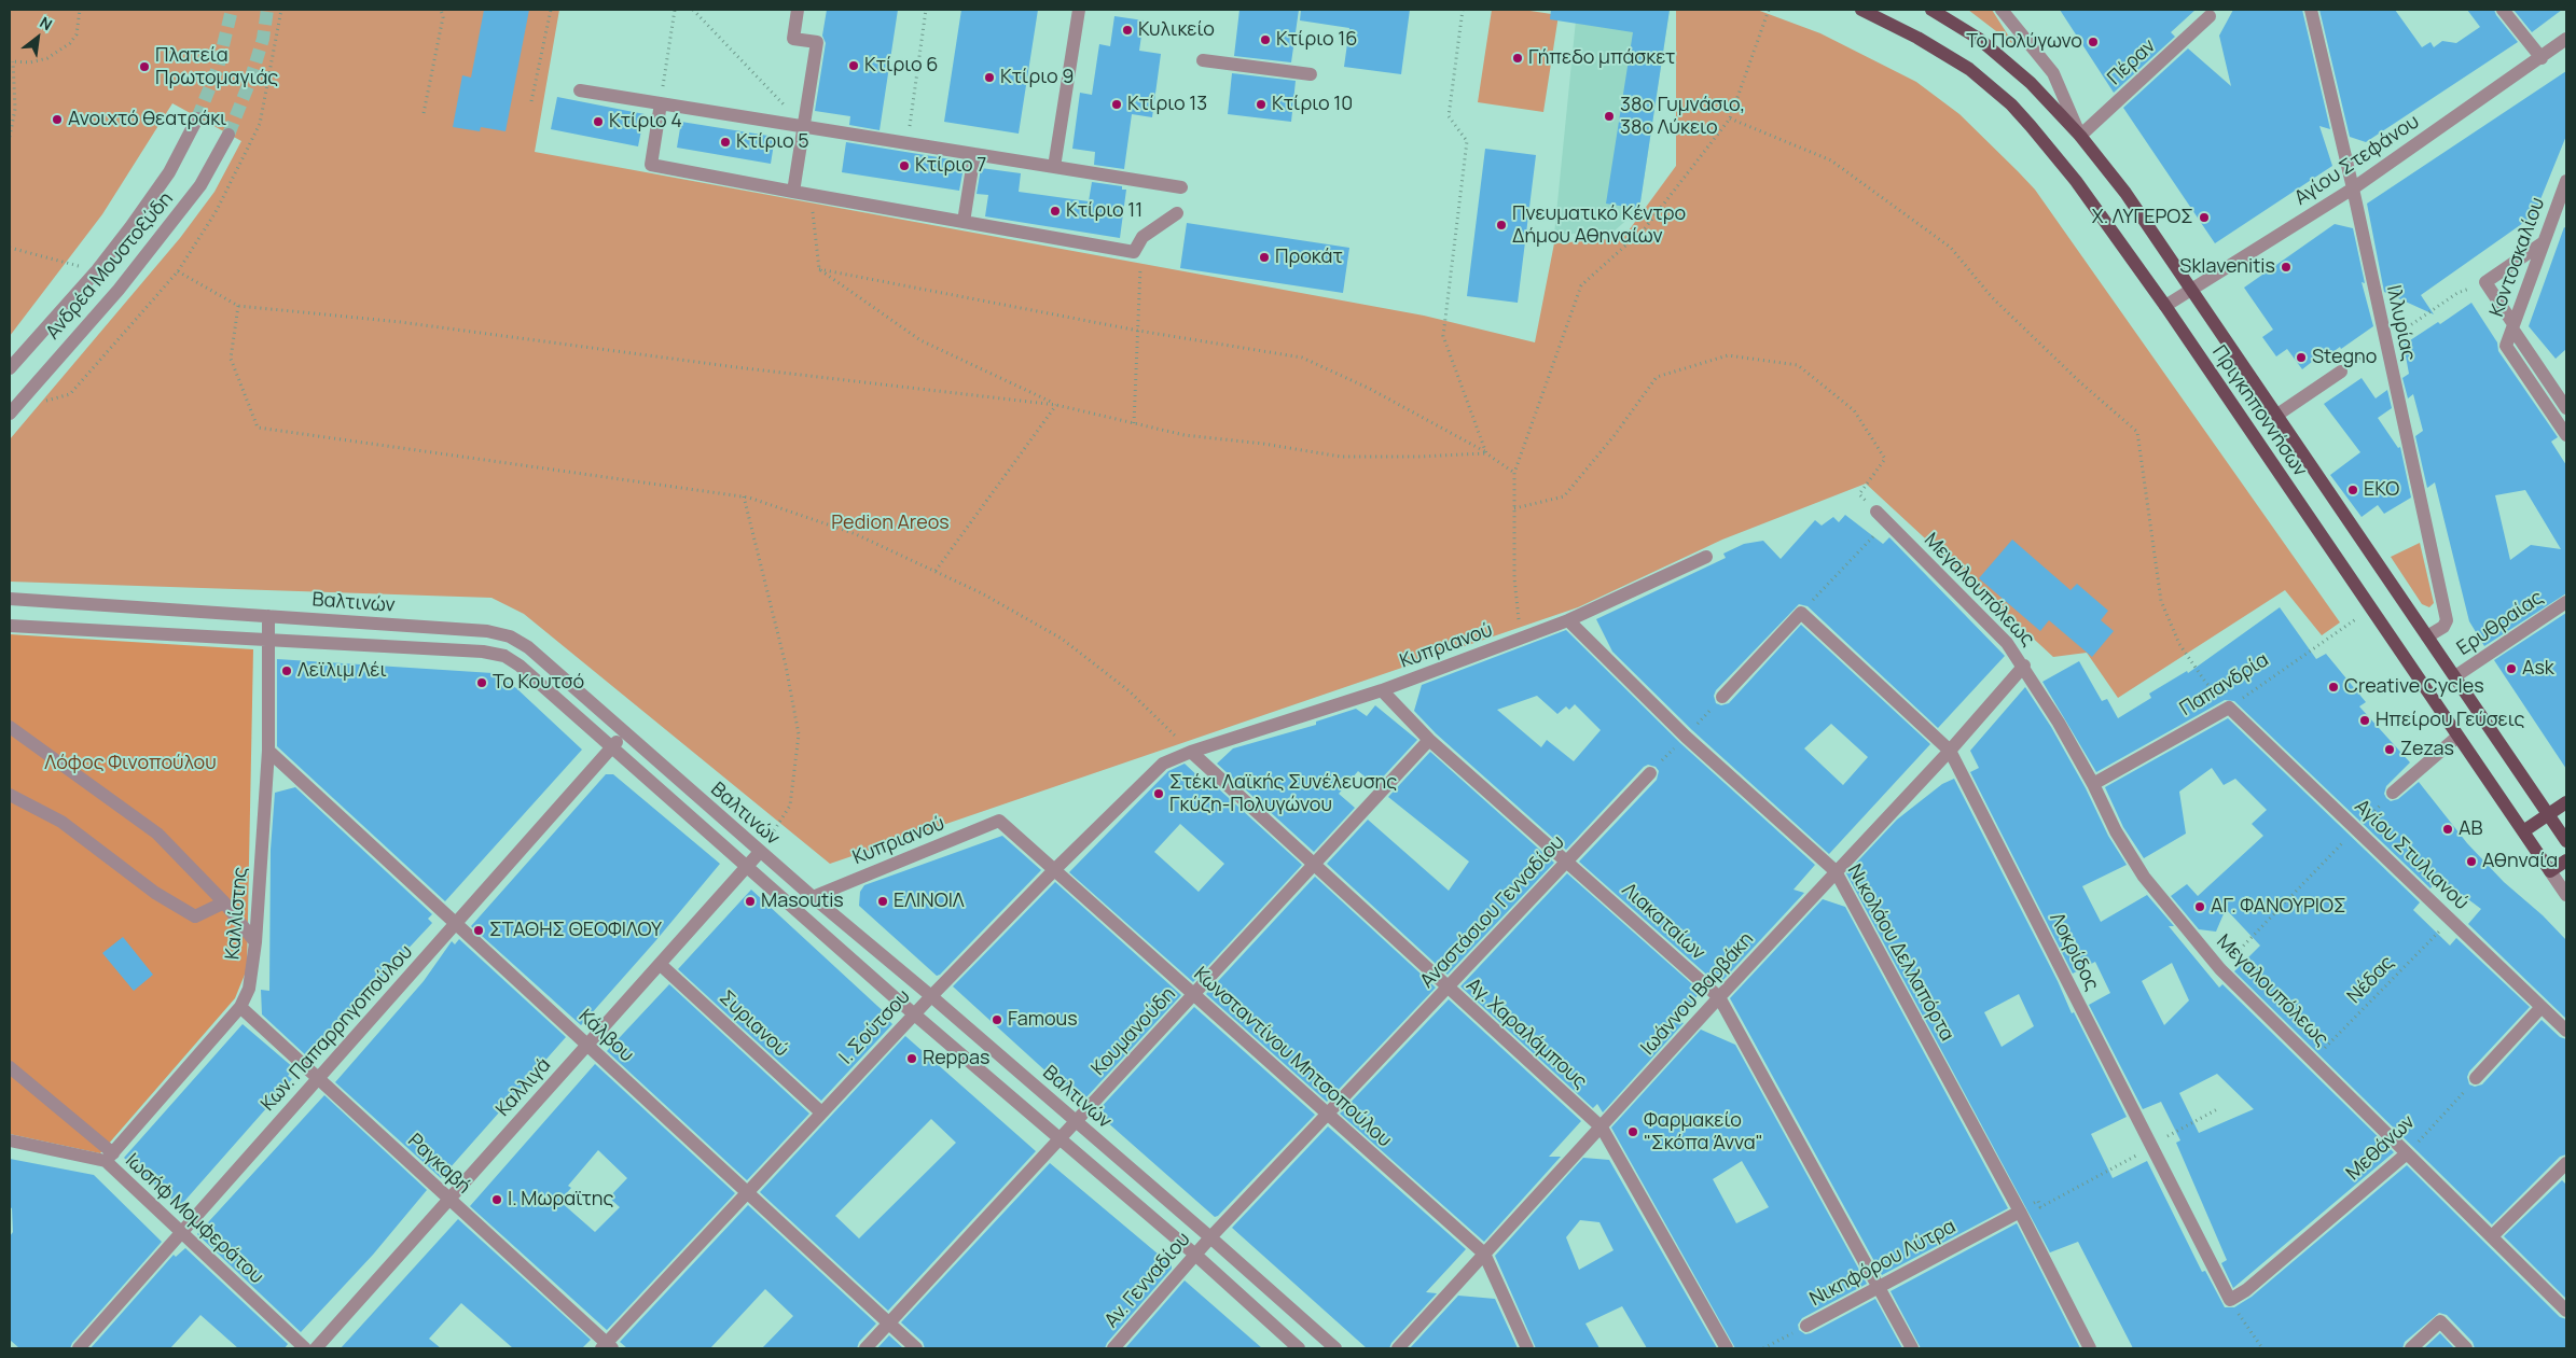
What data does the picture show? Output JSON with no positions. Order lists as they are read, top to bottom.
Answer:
{
  "streets": {
    "main road": ["Πριγκηποννήσων"],
    "street": [
      "Πέραν",
      "Αγίου Στεφάνου",
      "Κοντοσκαλίου",
      "Ανδρέα Μουστοξύδη",
      "Ιλλυρίας",
      "Μεγαλουπόλεως",
      "Βαλτινών",
      "Ερυθραίας",
      "Κυπριανού",
      "Παπανδρία",
      "Αγίου Στυλιανού",
      "Αναστάσιου Γενναδίου",
      "Καλλίστης",
      "Λιακαταίων",
      "Λοκρίδος",
      "Νικολάου Δελλαπόρτα",
      "Ιωάννου Βαρβάκη",
      "Συριανού",
      "Ι. Σούτσου",
      "Κων. Παπαρρηγοπούλου",
      "Κουμανούδη",
      "Αγ. Χαραλάμπους",
      "Κάλβου",
      "Κωνσταντίνου Μητσοπούλου",
      "Καλλιγά",
      "Μεθάνων",
      "Ραγκαβή",
      "Ιωσήφ Μομφεράτου",
      "Νικηφόρου Λύτρα",
      "Αν. Γενναδίου"
    ],
    "path": ["Νέδας"]
  },
  "crossings": [
    ["Πέραν", "Πριγκηποννήσων"],
    ["Αγίου Στεφάνου", "Ιλλυρίας"],
    ["Αγίου Στεφάνου", "Πριγκηποννήσων"],
    ["Ιλλυρίας", "Πριγκηποννήσων"],
    ["Πριγκηποννήσων", "Ερυθραίας"],
    ["Πριγκηποννήσων", "Παπανδρία"],
    ["Μεγαλουπόλεως", "Παπανδρία"],
    ["Μεγαλουπόλεως", "Νέδας"],
    ["Μεγαλουπόλεως", "Ιωάννου Βαρβάκη"],
    ["Μεγαλουπόλεως", "Μεθάνων"],
    ["Βαλτινών", "Κυπριανού"],
    ["Βαλτινών", "Αναστάσιου Γενναδίου"],
    ["Βαλτινών", "Καλλίστης"],
    ["Βαλτινών", "Ι. Σούτσου"],
    ["Βαλτινών", "Κων. Παπαρρηγοπούλου"],
    ["Βαλτινών", "Κουμανούδη"],
    ["Βαλτινών", "Καλλιγά"],
    ["Βαλτινών", "Αν. Γενναδίου"],
    ["Κυπριανού", "Λιακαταίων"],
    ["Κυπριανού", "Νικολάου Δελλαπόρτα"],
    ["Κυπριανού", "Ι. Σούτσου"],
    ["Κυπριανού", "Αγ. Χαραλάμπους"],
    ["Κυπριανού", "Κωνσταντίνου Μητσοπούλου"],
    ["Παπανδρία", "Αγίου Στυλιανού"],
    ["Αγίου Στυλιανού", "Νέδας"],
    ["Αναστάσιου Γενναδίου", "Λιακαταίων"],
    ["Αναστάσιου Γενναδίου", "Αγ. Χαραλάμπους"],
    ["Αναστάσιου Γενναδίου", "Κωνσταντίνου Μητσοπούλου"],
    ["Αναστάσιου Γενναδίου", "Αν. Γενναδίου"],
    ["Καλλίστης", "Κάλβου"],
    ["Καλλίστης", "Ραγκαβή"],
    ["Καλλίστης", "Ιωσήφ Μομφεράτου"],
    ["Λιακαταίων", "Ιωάννου Βαρβάκη"],
    ["Λιακαταίων", "Κουμανούδη"],
    ["Λιακαταίων", "Νικηφόρου Λύτρα"],
    ["Λοκρίδος", "Ιωάννου Βαρβάκη"],
    ["Λοκρίδος", "Μεθάνων"],
    ["Νικολάου Δελλαπόρτα", "Ιωάννου Βαρβάκη"],
    ["Νικολάου Δελλαπόρτα", "Νικηφόρου Λύτρα"],
    ["Ιωάννου Βαρβάκη", "Αγ. Χαραλάμπους"],
    ["Ιωάννου Βαρβάκη", "Κωνσταντίνου Μητσοπούλου"],
    ["Συριανού", "Ι. Σούτσου"],
    ["Συριανού", "Καλλιγά"],
    ["Ι. Σούτσου", "Αγ. Χαραλάμπους"],
    ["Ι. Σούτσου", "Κάλβου"],
    ["Ι. Σούτσου", "Κωνσταντίνου Μητσοπούλου"],
    ["Ι. Σούτσου", "Ραγκαβή"],
    ["Κων. Παπαρρηγοπούλου", "Κάλβου"],
    ["Κων. Παπαρρηγοπούλου", "Ραγκαβή"],
    ["Κων. Παπαρρηγοπούλου", "Ιωσήφ Μομφεράτου"],
    ["Κουμανούδη", "Αγ. Χαραλάμπους"],
    ["Κουμανούδη", "Κάλβου"],
    ["Κουμανούδη", "Κωνσταντίνου Μητσοπούλου"],
    ["Κάλβου", "Καλλιγά"],
    ["Καλλιγά", "Ραγκαβή"]
  ],
  "parks": ["Pedion Areos", "Λόφος Φινοπούλου"],
  "places": [
    "Κυλικείο",
    "Κτίριο 16",
    "Το Πολύγωνο",
    "Γήπεδο μπάσκετ",
    "Κτίριο 6",
    "Πλατεία Πρωτομαγιάς",
    "Κτίριο 9",
    "Κτίριο 13",
    "Κτίριο 10",
    "38ο Γυμνάσιο, 38ο Λύκειο",
    "Ανοιχτό θεατράκι",
    "Κτίριο 4",
    "Κτίριο 5",
    "Κτίριο 7",
    "Κτίριο 11",
    "Χ. ΛΥΓΕΡΟΣ",
    "Πνευματικό Κέντρο Δήμου Αθηναίων",
    "Προκάτ",
    "Sklavenitis",
    "Stegno",
    "EKO",
    "Ask",
    "Λεϊλιμ Λέι",
    "Το Κουτσό",
    "Creative Cycles",
    "Ηπείρου Γεύσεις",
    "Zezas",
    "Στέκι Λαϊκής Συνέλευσης Γκύζη-Πολυγώνου",
    "ΑΒ",
    "Αθηναία",
    "Masoutis",
    "ΕΛΙΝΟΙΛ",
    "ΑΓ. ΦΑΝΟΥΡΙΟΣ",
    "ΣΤΑΘΗΣ ΘΕΟΦΙΛΟΥ",
    "Famous",
    "Reppas",
    "Φαρμακείο \"Σκόπα Άννα\"",
    "Ι. Μωραϊτης"
  ],
  "north": "top right"
}
